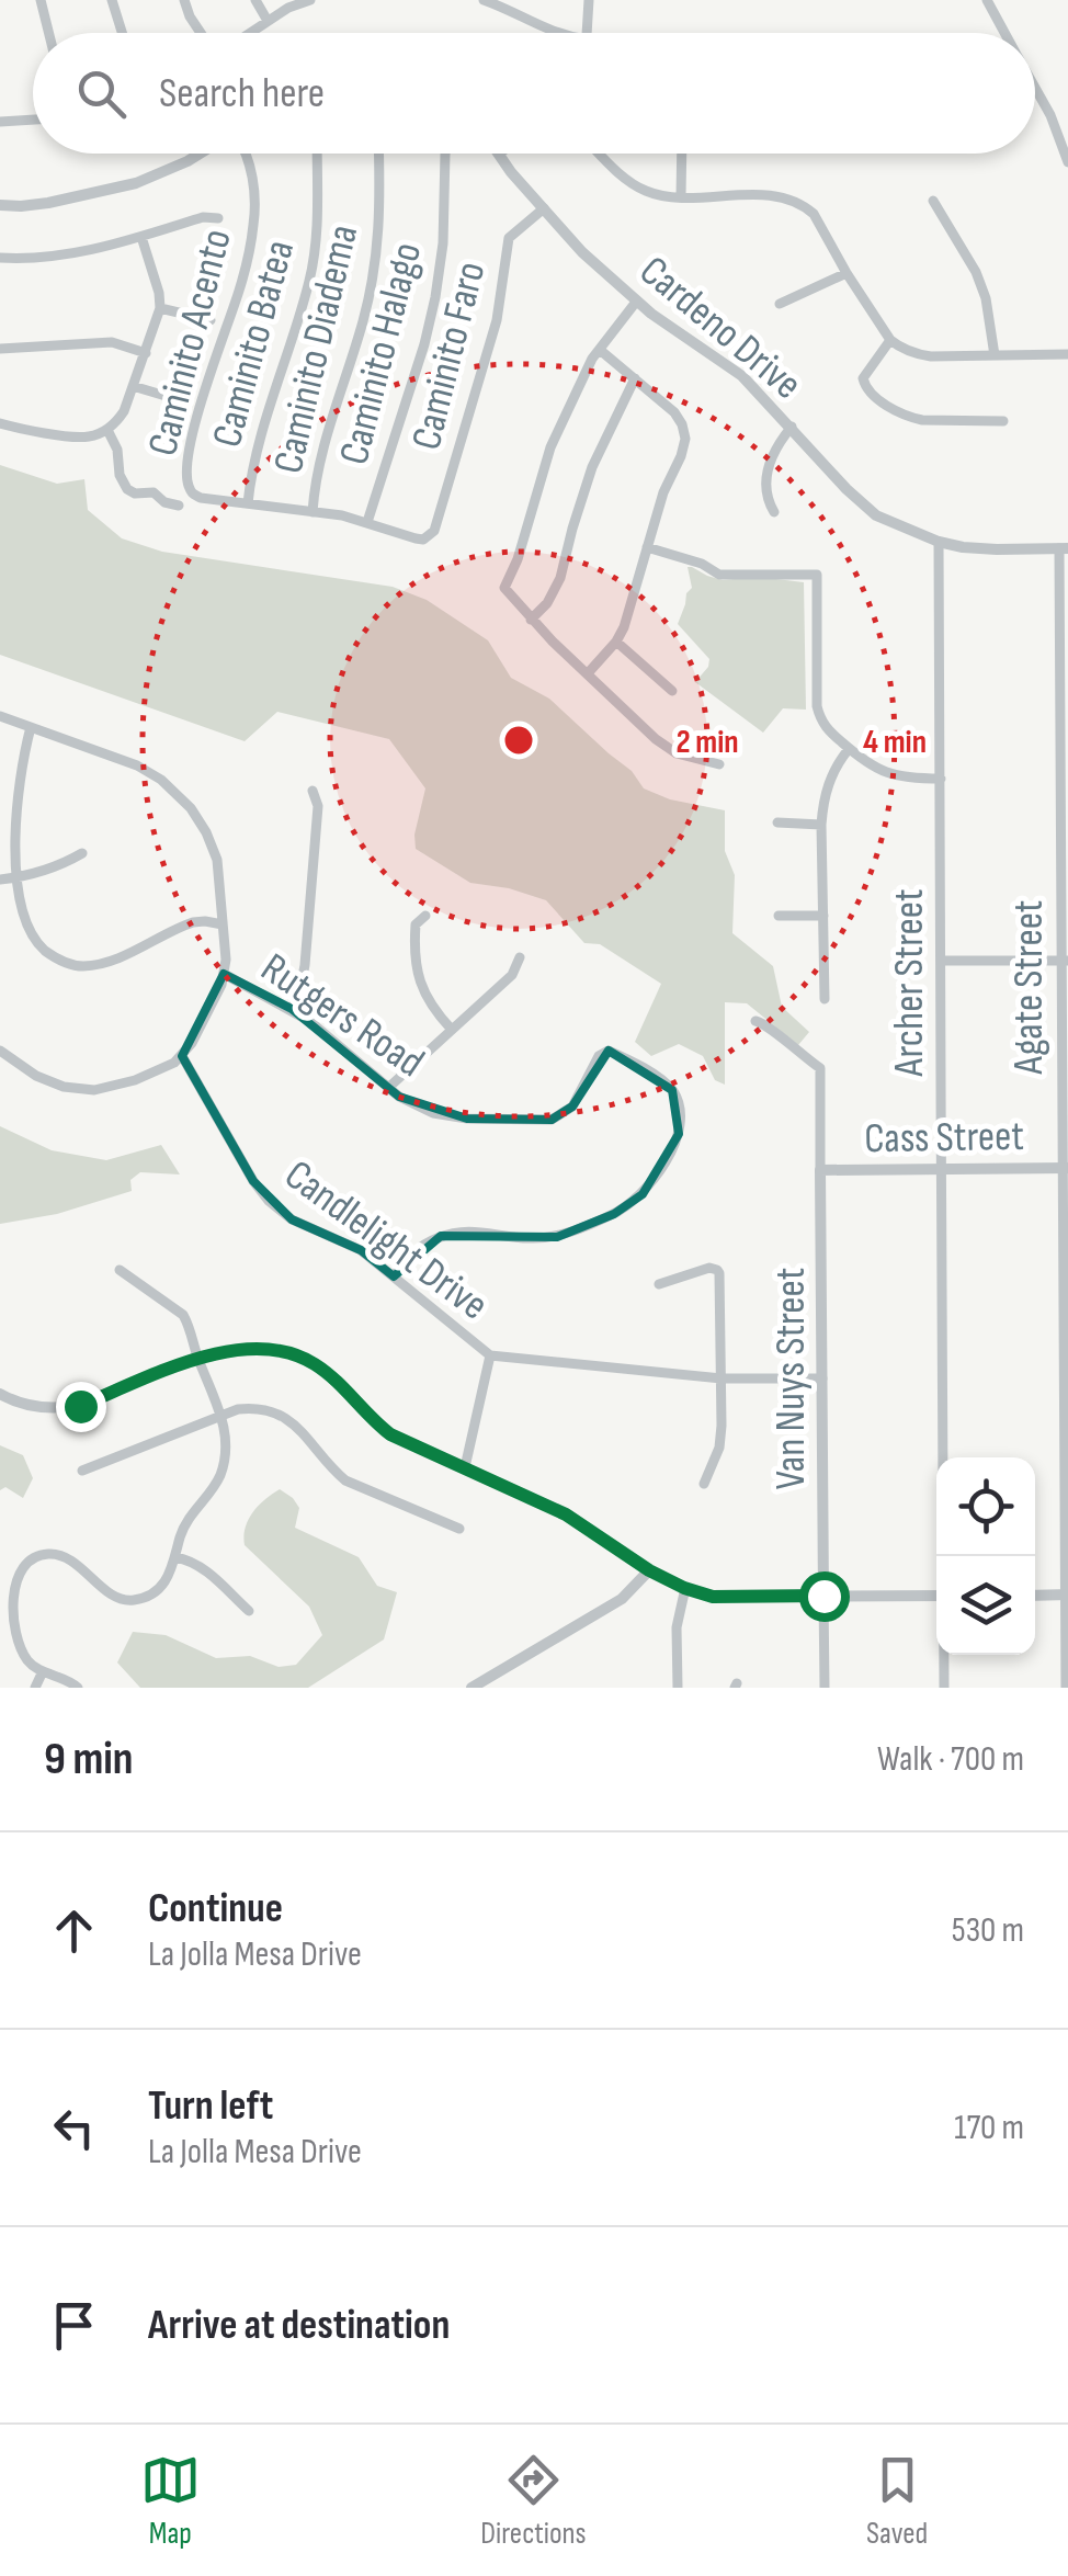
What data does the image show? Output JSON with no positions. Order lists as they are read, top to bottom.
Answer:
{
  "streets": {
    "street": [
      "Cardeno Drive",
      "Caminito Acento",
      "Caminito Batea",
      "Caminito Diadema",
      "Caminito Halago",
      "Caminito Faro",
      "Archer Street",
      "Agate Street",
      "Rutgers Road",
      "Cass Street",
      "Candlelight Drive",
      "Van Nuys Street"
    ]
  },
  "crossings": [
    ["Cardeno Drive", "Caminito Faro"],
    ["Cardeno Drive", "Archer Street"],
    ["Cardeno Drive", "Agate Street"],
    ["Caminito Acento", "Caminito Batea"],
    ["Caminito Halago", "Caminito Faro"],
    ["Archer Street", "Cass Street"],
    ["Agate Street", "Cass Street"],
    ["Rutgers Road", "Candlelight Drive"],
    ["Cass Street", "Van Nuys Street"],
    ["Candlelight Drive", "Van Nuys Street"]
  ],
  "page": {
    "search": "Search here",
    "heading": ["9 min", "Walk · 700 m"],
    "list": [
      ["Continue", "La Jolla Mesa Drive", "530 m"],
      ["Turn left", "La Jolla Mesa Drive", "170 m"],
      "Arrive at destination"
    ],
    "nav": ["Map", "Directions", "Saved"]
  },
  "rings": ["2 min", "4 min"]
}
